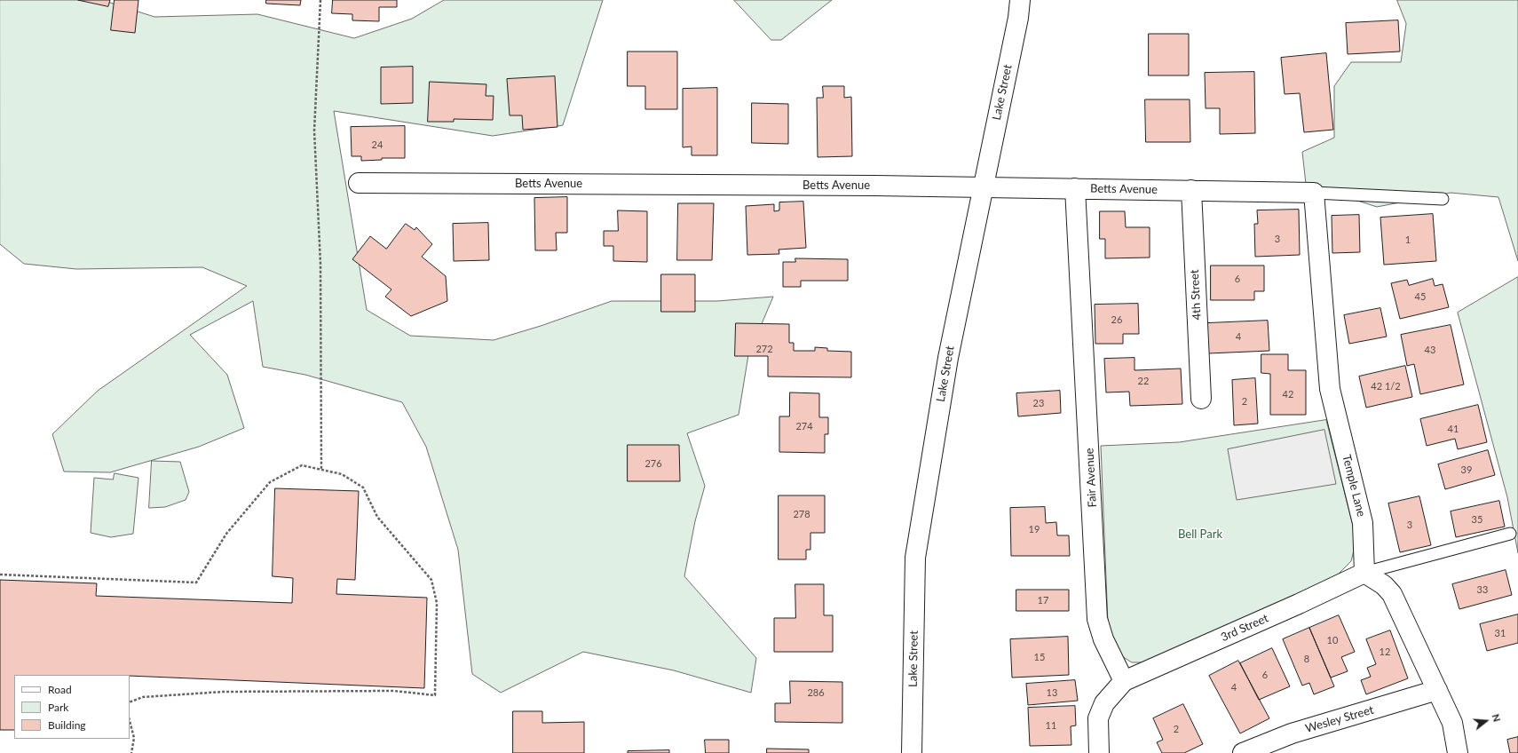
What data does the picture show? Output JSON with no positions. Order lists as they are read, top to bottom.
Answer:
{
  "streets": {
    "street": [
      "Lake Street",
      "Betts Avenue",
      "4th Street",
      "Fair Avenue",
      "Temple Lane",
      "3rd Street",
      "Wesley Street"
    ]
  },
  "crossings": [
    ["Lake Street", "Betts Avenue"],
    ["Betts Avenue", "4th Street"],
    ["Betts Avenue", "Fair Avenue"],
    ["Betts Avenue", "Temple Lane"],
    ["Fair Avenue", "3rd Street"],
    ["Temple Lane", "3rd Street"]
  ],
  "parks": ["Bell Park"],
  "house_numbers": [
    "24",
    "3",
    "1",
    "6",
    "45",
    "26",
    "4",
    "272",
    "43",
    "22",
    "42 1/2",
    "42",
    "2",
    "23",
    "274",
    "41",
    "276",
    "39",
    "278",
    "35",
    "3",
    "19",
    "33",
    "17",
    "31",
    "10",
    "12",
    "15",
    "8",
    "6",
    "4",
    "286",
    "13",
    "11",
    "2"
  ],
  "legend": ["Road", "Park", "Building"],
  "north": "right"
}
